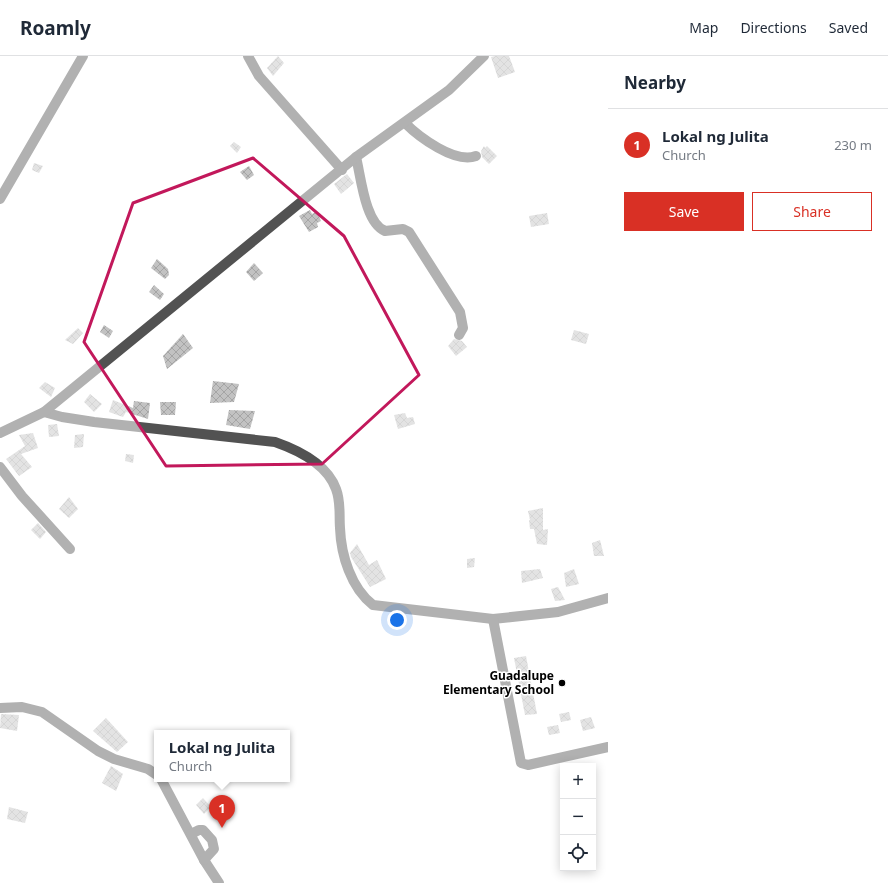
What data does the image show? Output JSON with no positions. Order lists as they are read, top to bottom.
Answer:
{
  "places": ["Guadalupe Elementary School"],
  "page": {
    "header": "Roamly",
    "nav": ["Map", "Directions", "Saved"],
    "heading": "Nearby",
    "list": [
      {
        "mark": "1",
        "name": "Lokal ng Julita",
        "note": "Church",
        "value": "230 m"
      }
    ],
    "buttons": ["Save", "Share"],
    "popup": ["Lokal ng Julita", "Church"],
    "map_buttons": ["+", "−"],
    "pins": "1"
  }
}
